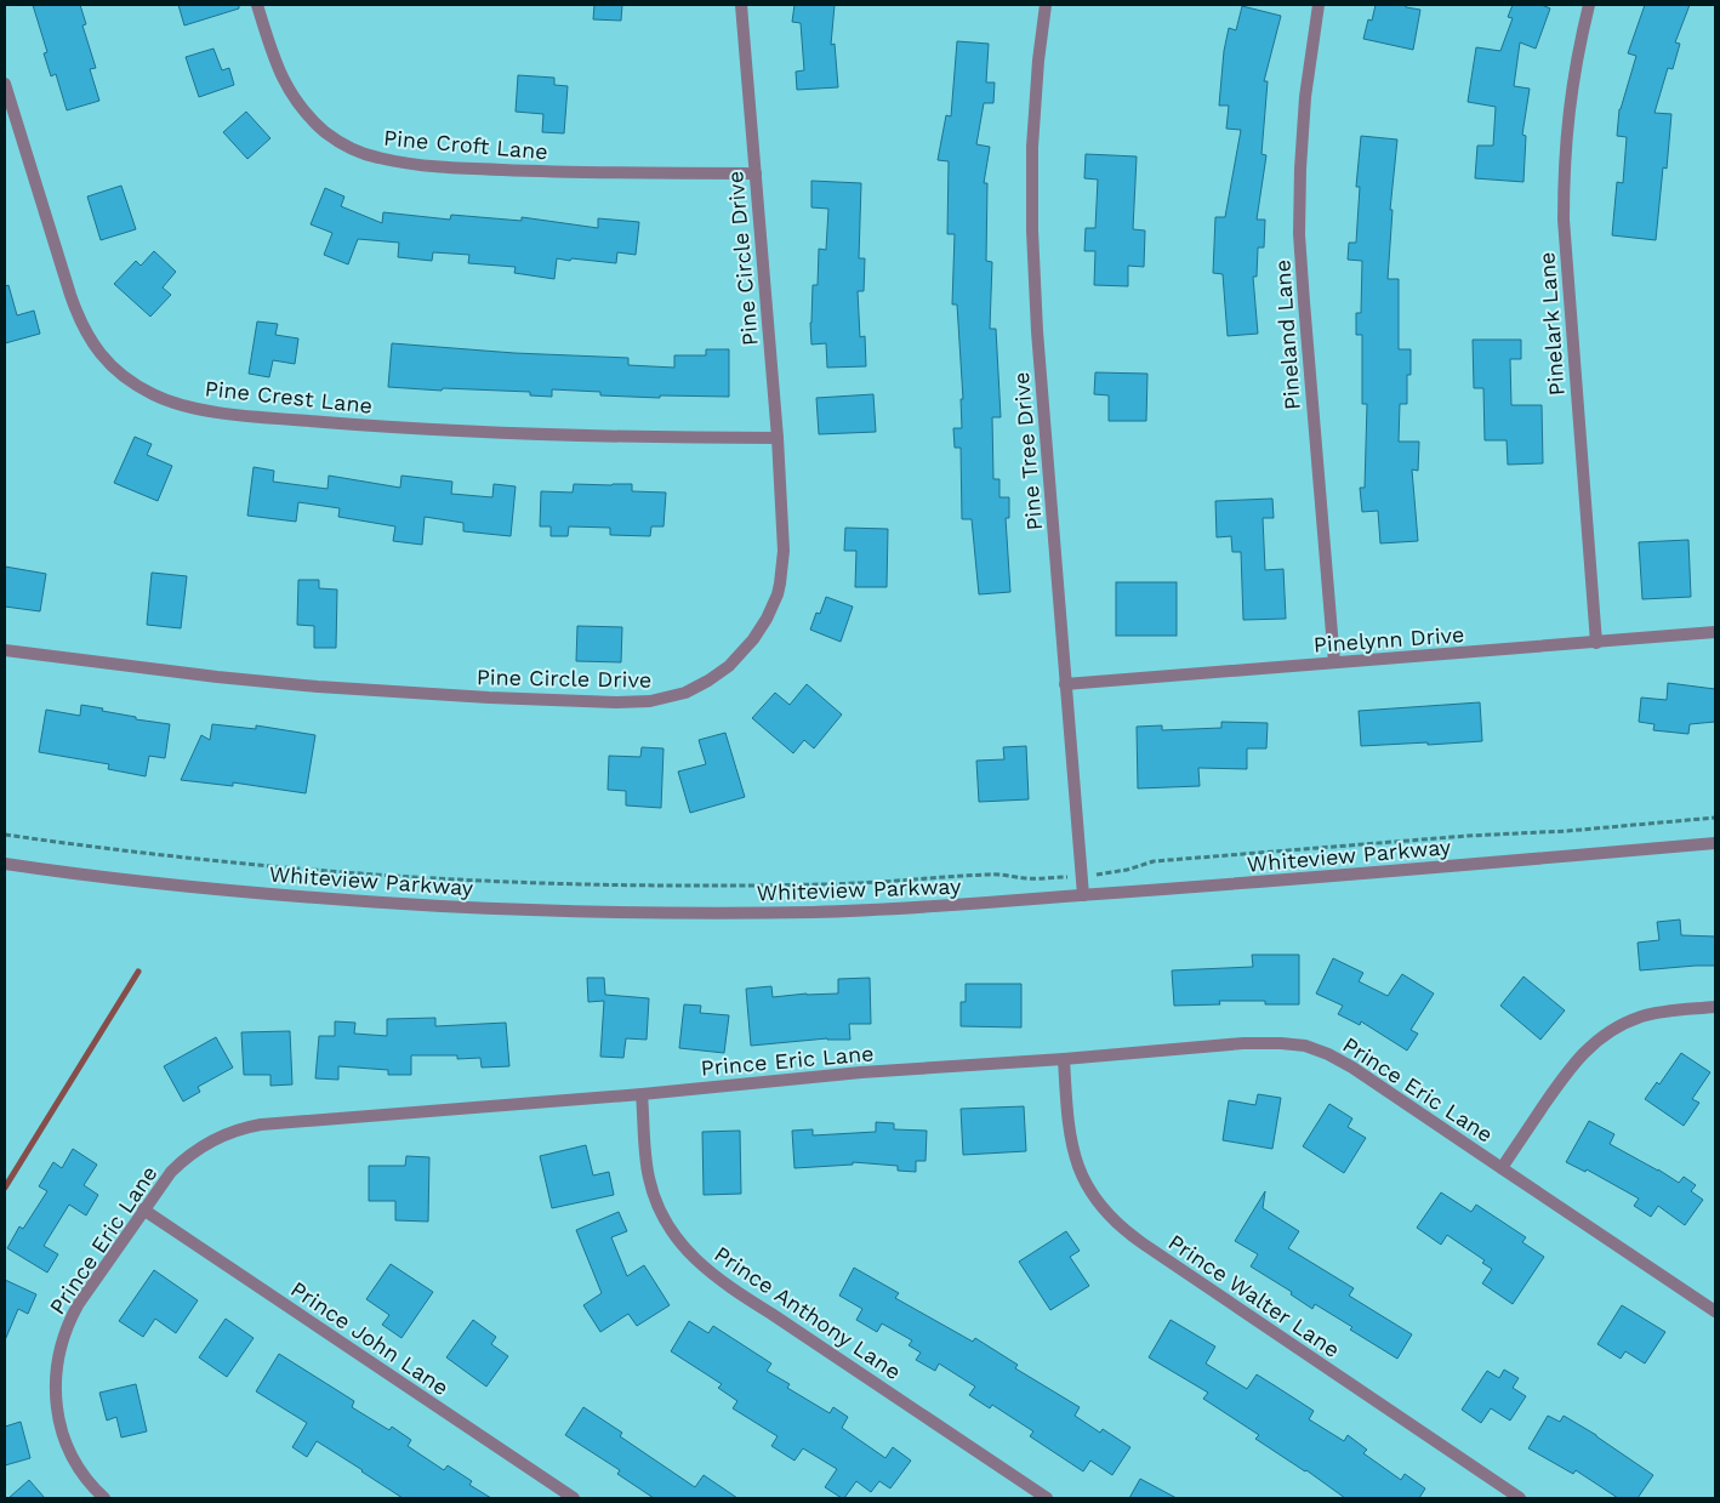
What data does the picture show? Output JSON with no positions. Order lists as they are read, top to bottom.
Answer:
{
  "streets": {
    "street": [
      "Pine Croft Lane",
      "Pine Circle Drive",
      "Pinelark Lane",
      "Pineland Lane",
      "Pine Crest Lane",
      "Pine Tree Drive",
      "Pinelynn Drive",
      "Whiteview Parkway",
      "Prince Eric Lane",
      "Prince Walter Lane",
      "Prince Anthony Lane",
      "Prince John Lane"
    ]
  },
  "crossings": [
    ["Pine Croft Lane", "Pine Circle Drive"],
    ["Pine Circle Drive", "Pine Crest Lane"],
    ["Pinelark Lane", "Pinelynn Drive"],
    ["Pineland Lane", "Pinelynn Drive"],
    ["Pine Tree Drive", "Pinelynn Drive"],
    ["Pine Tree Drive", "Whiteview Parkway"],
    ["Prince Eric Lane", "Prince Walter Lane"],
    ["Prince Eric Lane", "Prince Anthony Lane"],
    ["Prince Eric Lane", "Prince John Lane"]
  ]
}
